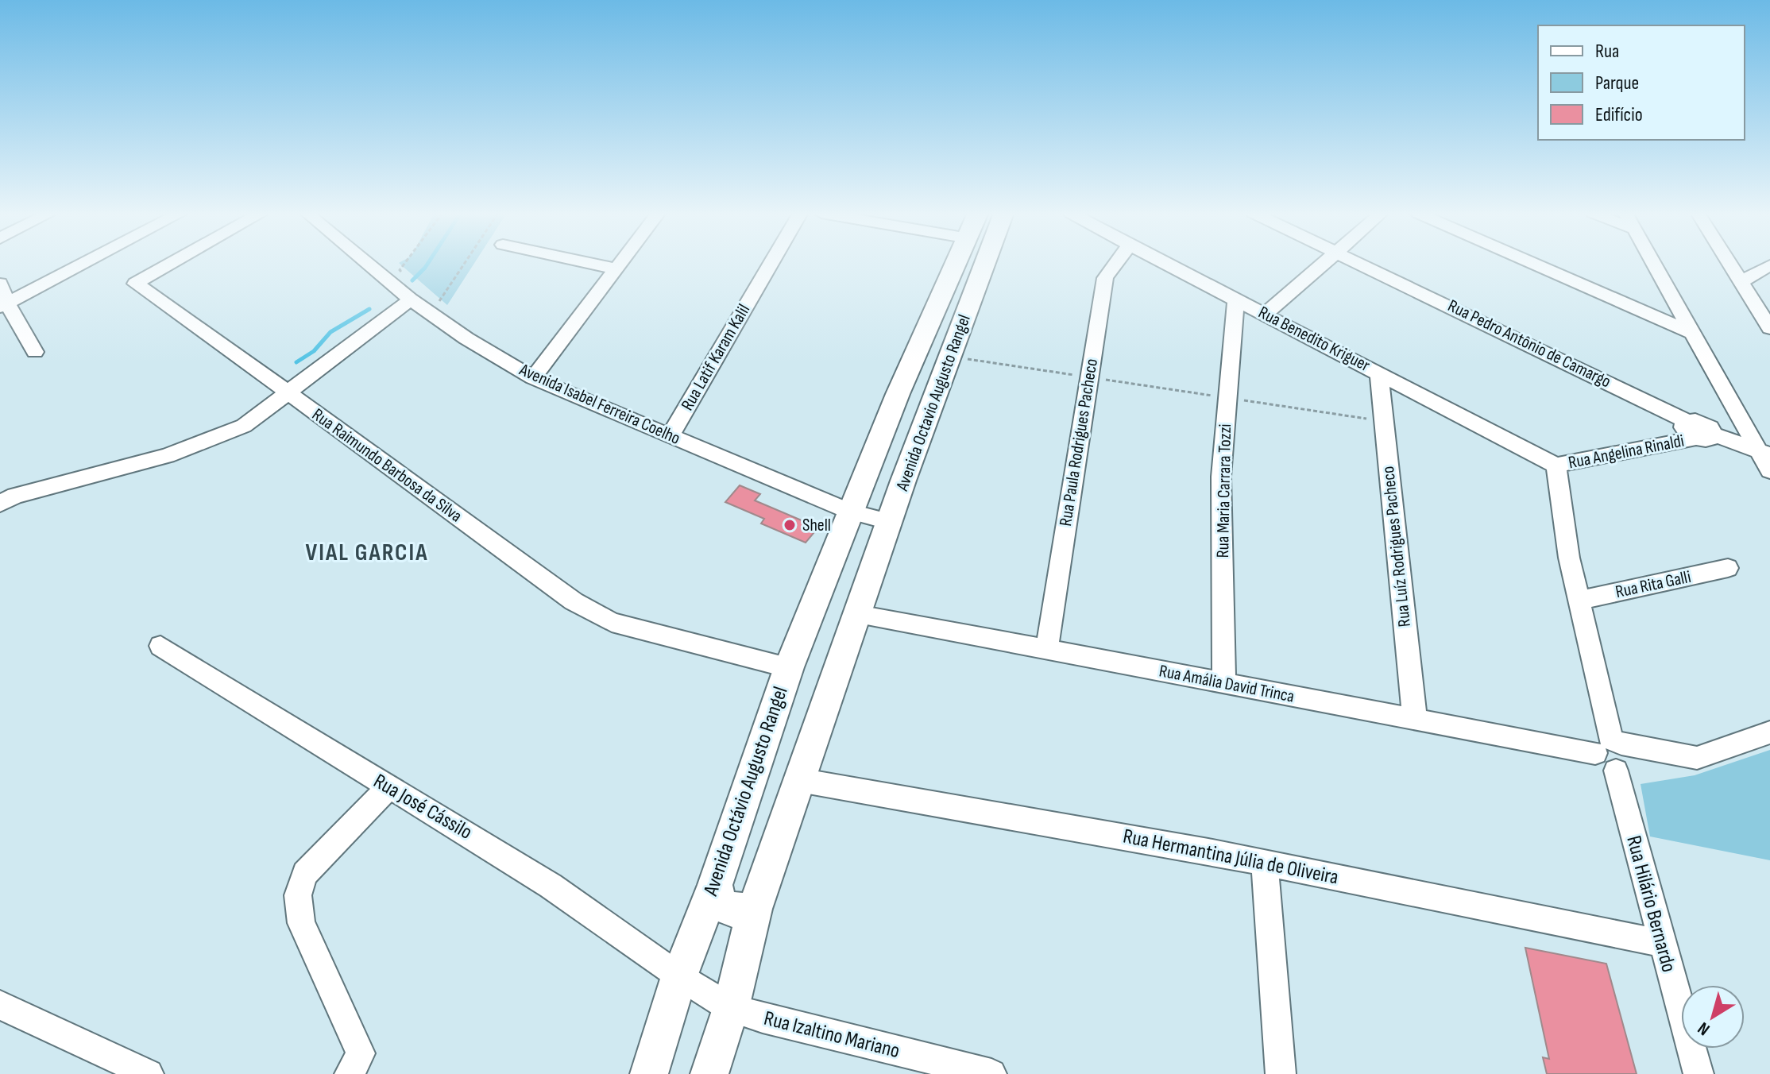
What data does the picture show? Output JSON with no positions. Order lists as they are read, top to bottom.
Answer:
{
  "streets": {
    "main road": ["Avenida Octavio Augusto Rangel", "Avenida Octávio Augusto Rangel"],
    "street": [
      "Rua Benedito Kriguer",
      "Rua Pedro Antônio de Camargo",
      "Rua Latif Karam Kalil",
      "Avenida Isabel Ferreira Coelho",
      "Rua Paula Rodrigues Pacheco",
      "Rua Angelina Rinaldi",
      "Rua Raimundo Barbosa da Silva",
      "Rua Maria Carrara Tozzi",
      "Rua Luíz Rodrigues Pacheco",
      "Rua Rita Galli",
      "Rua Amália David Trinca",
      "Rua José Cássilo",
      "Rua Hermantina Júlia de Oliveira",
      "Rua Hilário Bernardo",
      "Rua Izaltino Mariano"
    ]
  },
  "crossings": [
    ["Rua Benedito Kriguer", "Rua Angelina Rinaldi"],
    ["Rua Benedito Kriguer", "Rua Maria Carrara Tozzi"],
    ["Rua Benedito Kriguer", "Rua Luíz Rodrigues Pacheco"],
    ["Rua Pedro Antônio de Camargo", "Rua Angelina Rinaldi"],
    ["Rua Latif Karam Kalil", "Avenida Isabel Ferreira Coelho"],
    ["Avenida Octavio Augusto Rangel", "Avenida Isabel Ferreira Coelho"],
    ["Avenida Octavio Augusto Rangel", "Avenida Octávio Augusto Rangel"],
    ["Avenida Isabel Ferreira Coelho", "Avenida Octávio Augusto Rangel"],
    ["Rua Paula Rodrigues Pacheco", "Rua Amália David Trinca"],
    ["Rua Raimundo Barbosa da Silva", "Avenida Octávio Augusto Rangel"],
    ["Rua Maria Carrara Tozzi", "Rua Amália David Trinca"],
    ["Rua Luíz Rodrigues Pacheco", "Rua Amália David Trinca"],
    ["Rua Amália David Trinca", "Rua Hilário Bernardo"],
    ["Avenida Octávio Augusto Rangel", "Rua José Cássilo"],
    ["Avenida Octávio Augusto Rangel", "Rua Izaltino Mariano"],
    ["Rua José Cássilo", "Rua Izaltino Mariano"],
    ["Rua Hermantina Júlia de Oliveira", "Rua Hilário Bernardo"]
  ],
  "districts": ["VIAL GARCIA"],
  "places": ["Shell"],
  "legend": ["Rua", "Parque", "Edifício"],
  "north": "bottom left"
}
